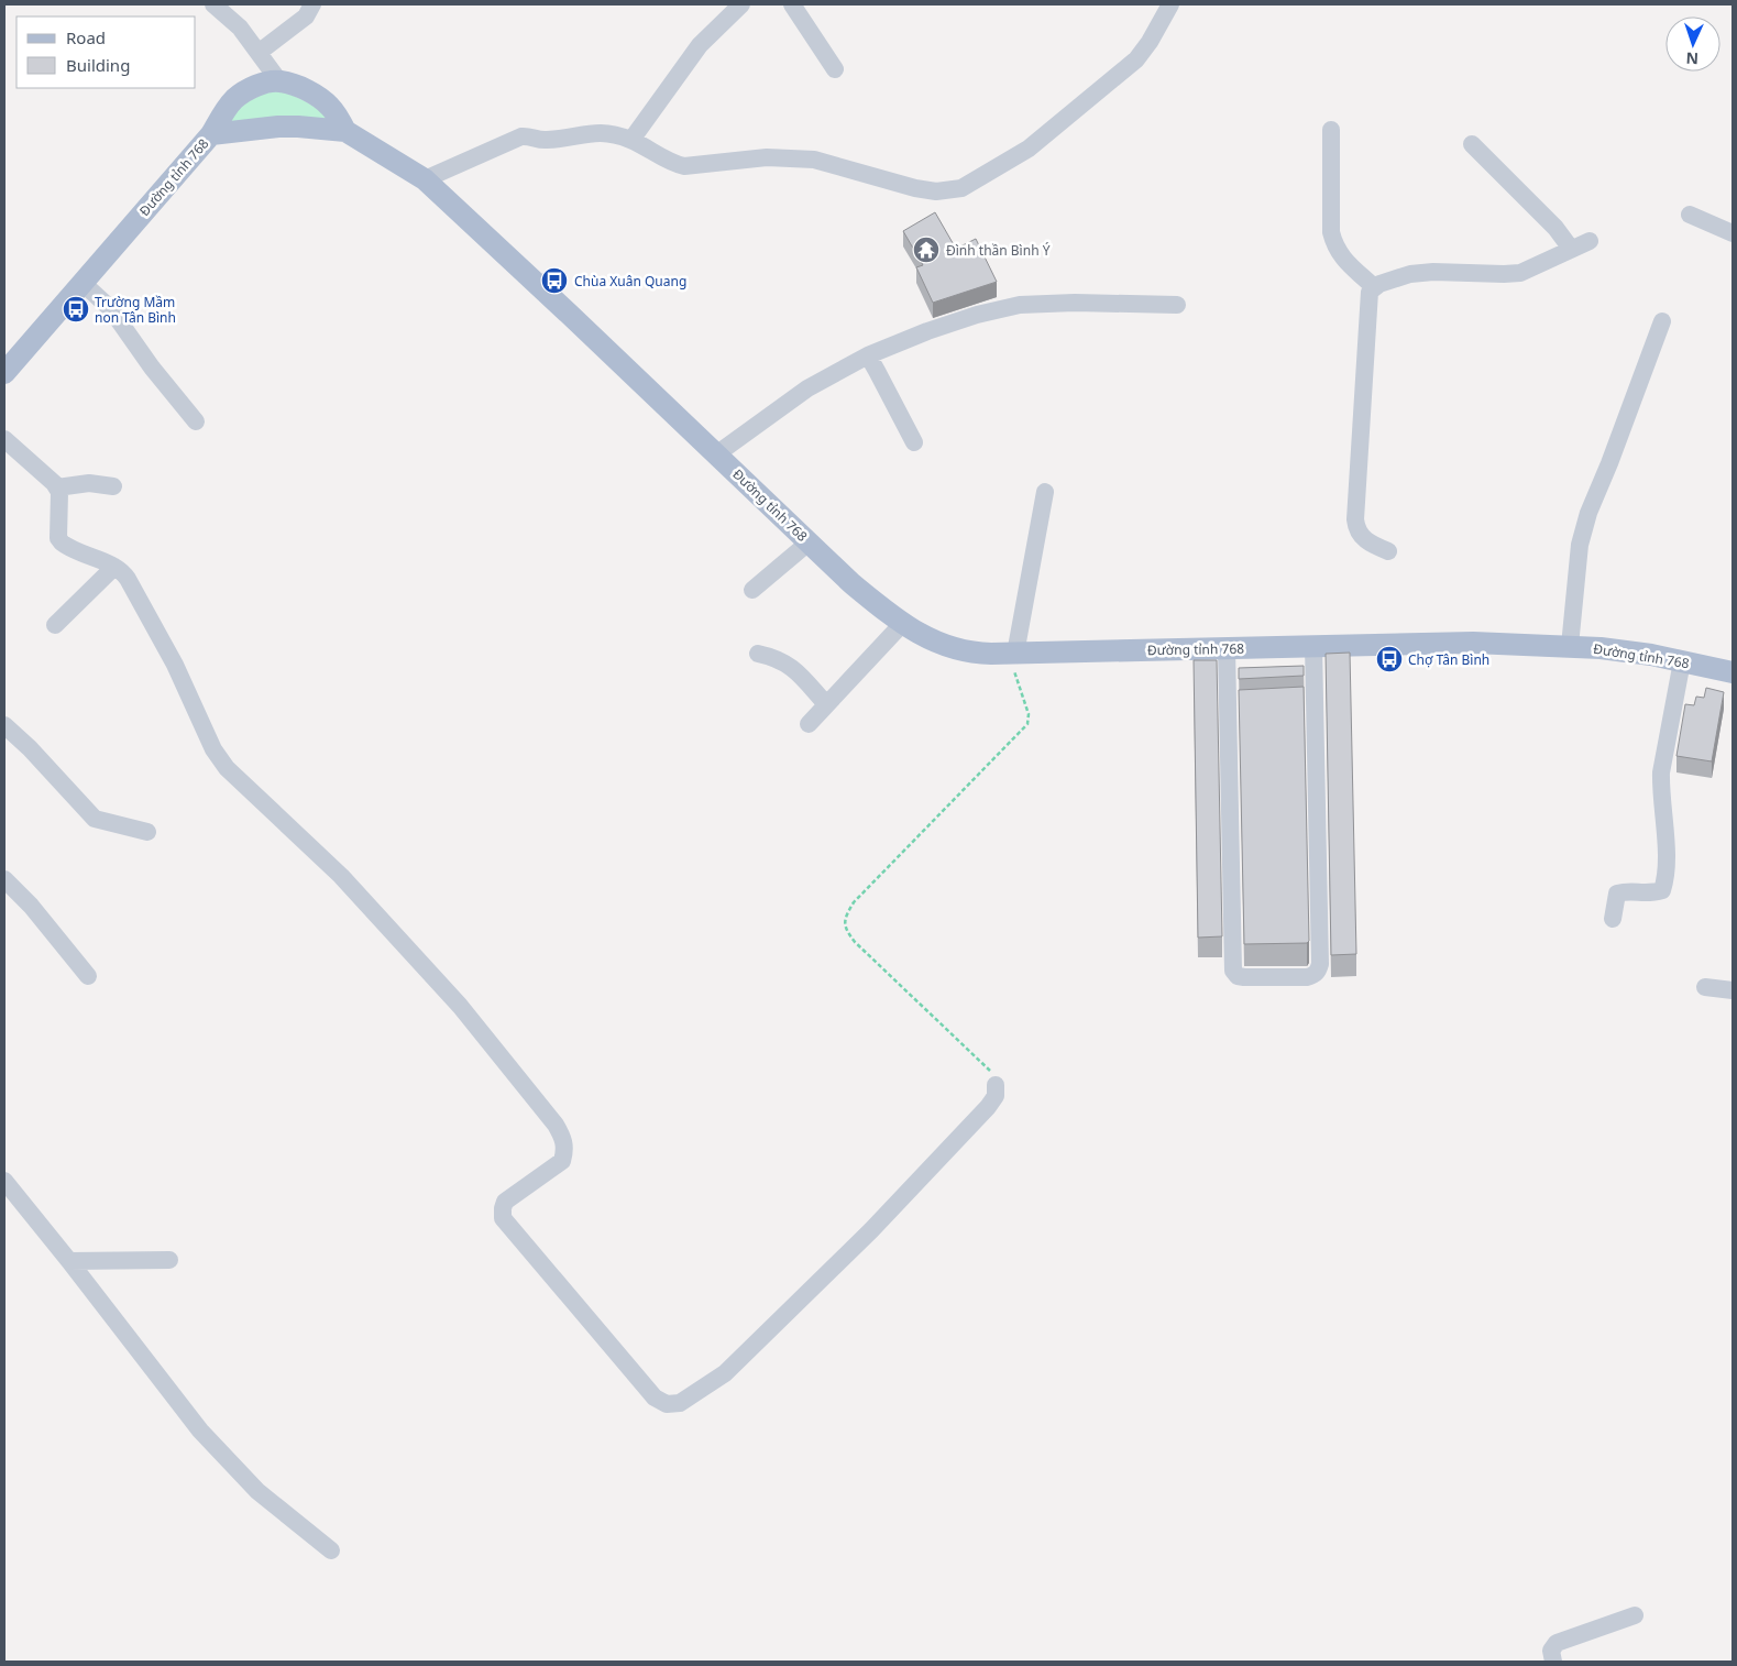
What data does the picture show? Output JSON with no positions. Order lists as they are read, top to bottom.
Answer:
{
  "streets": {
    "main road": ["Đường tỉnh 768"]
  },
  "places": {
    "temple": ["Đình thần Bình Ý"],
    "bus stop": ["Chùa Xuân Quang", "Trường Mầm non Tân Bình", "Chợ Tân Bình"]
  },
  "legend": ["Road", "Building"],
  "north": "bottom"
}
